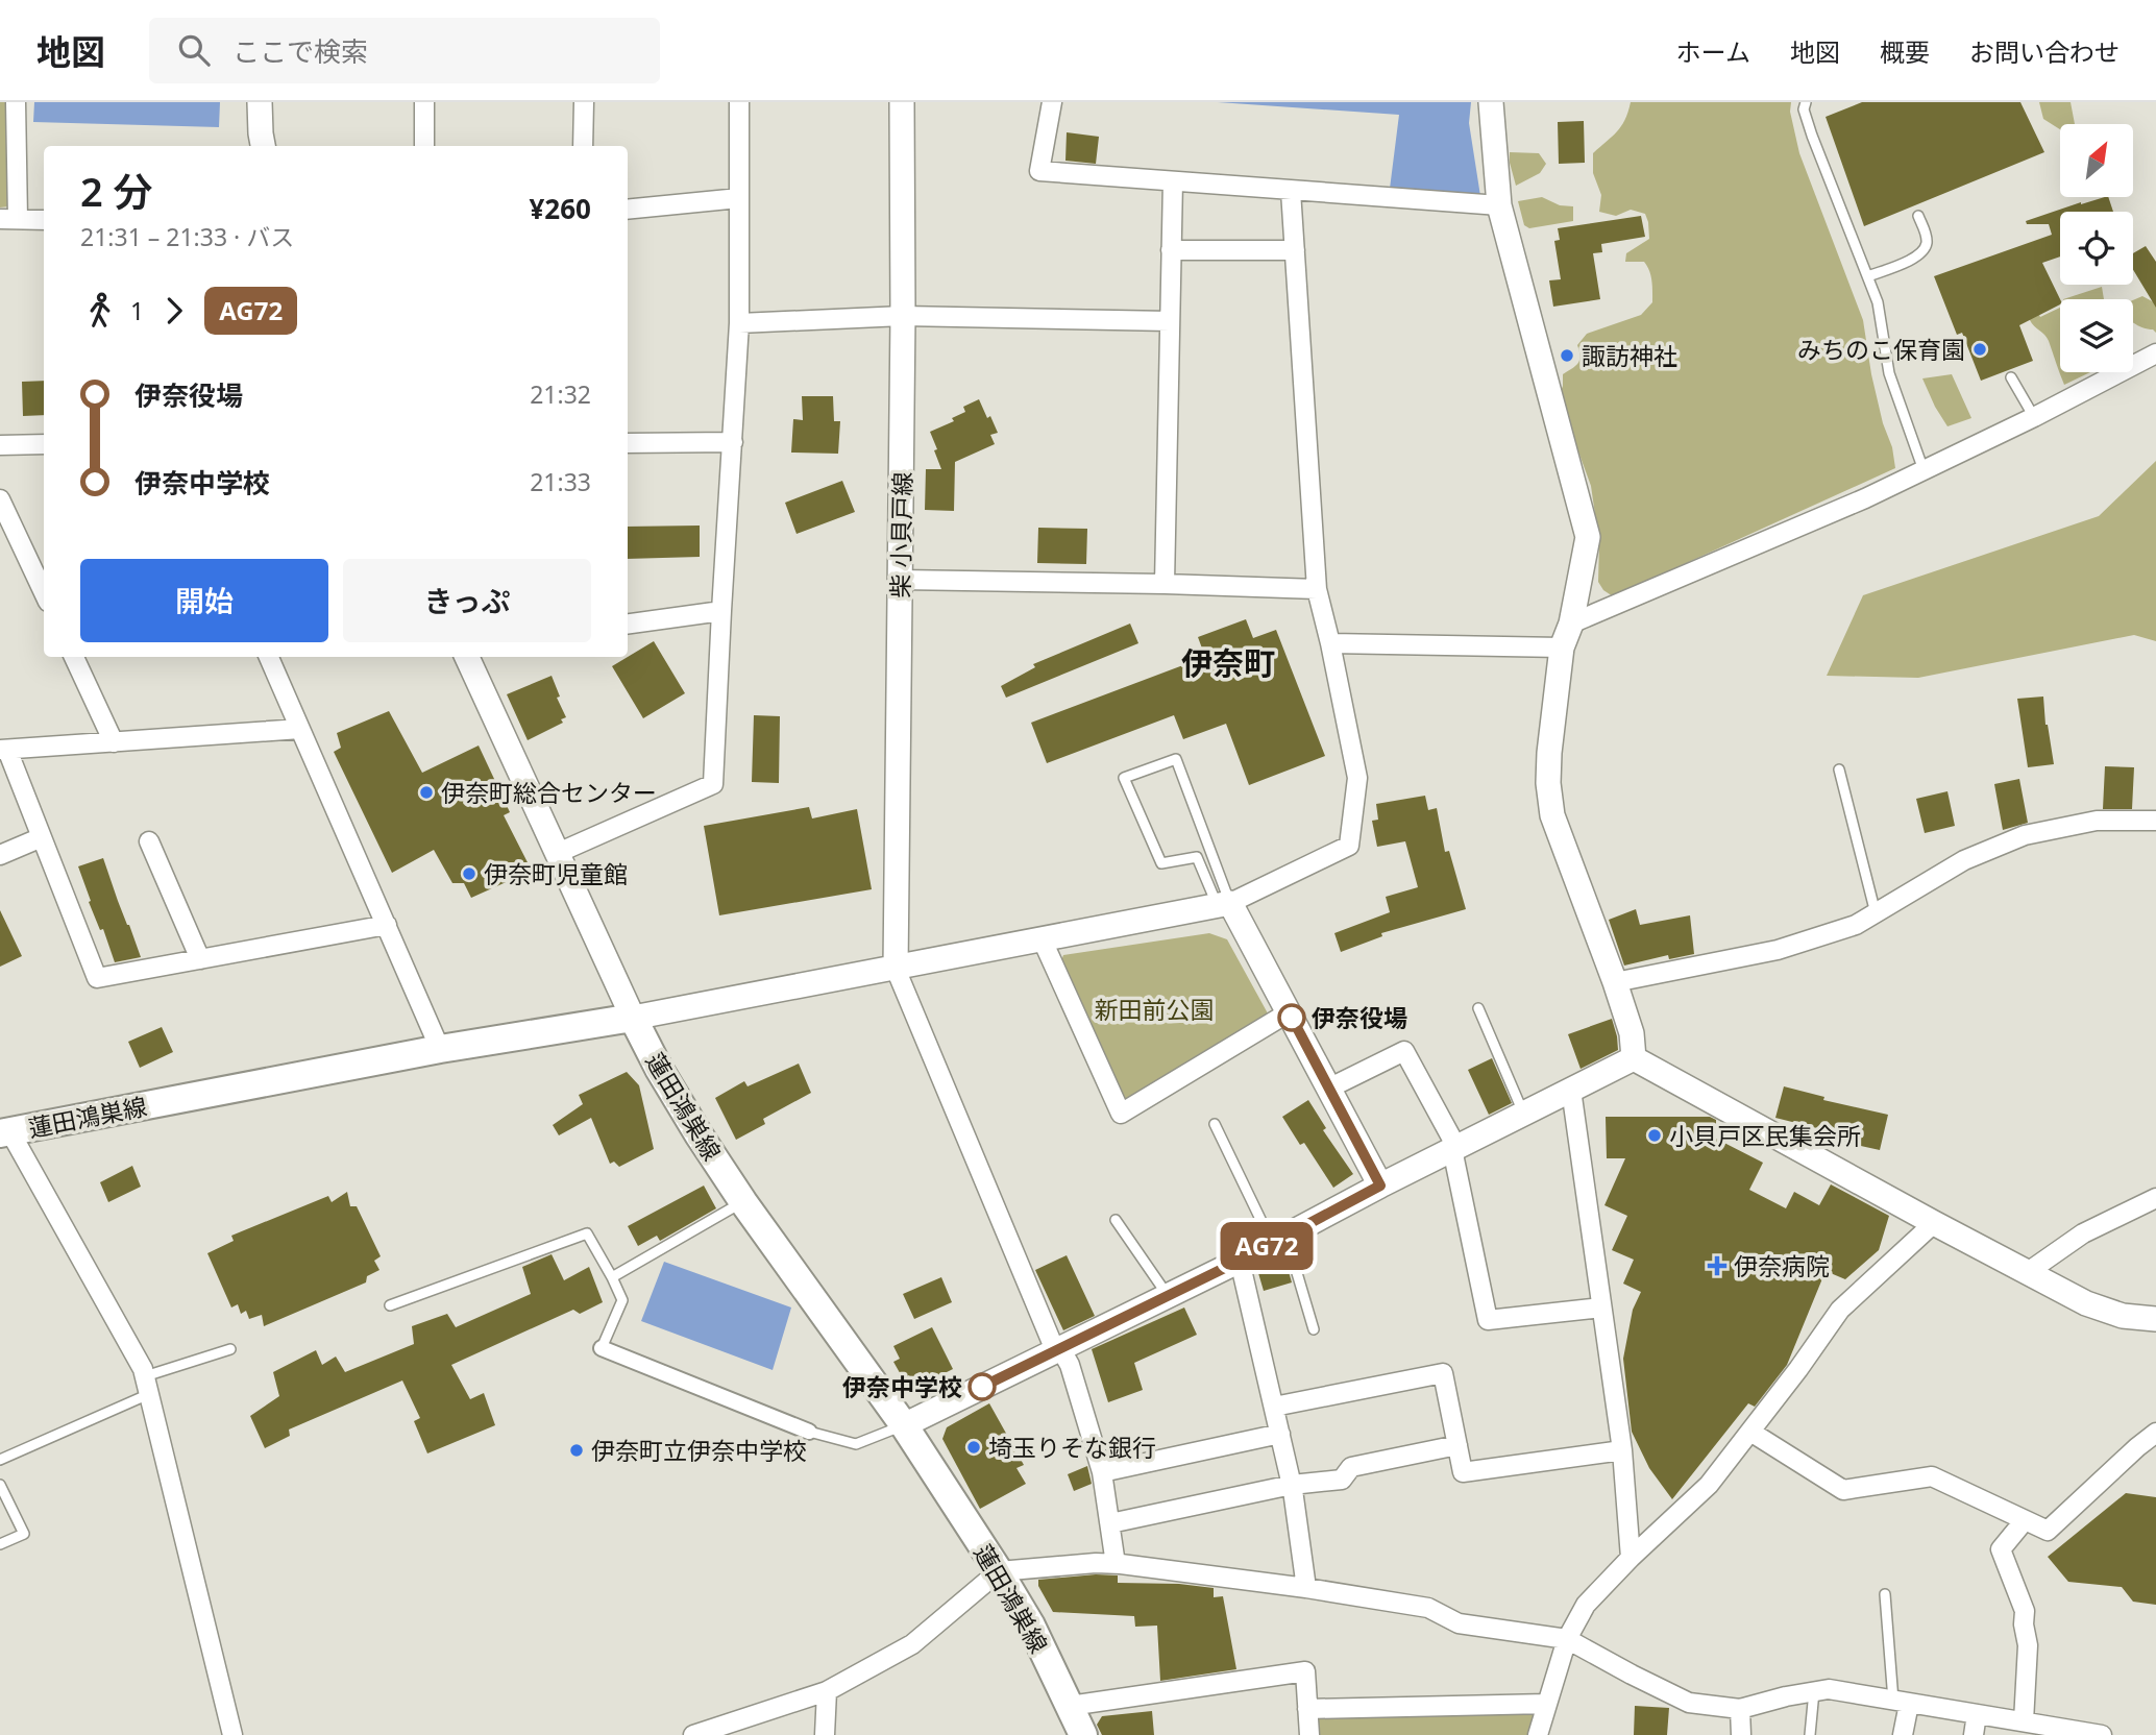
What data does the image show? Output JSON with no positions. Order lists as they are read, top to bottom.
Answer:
{
  "streets": {
    "main road": ["蓮田鴻巣線"],
    "street": ["柴 小貝戸線"]
  },
  "districts": ["伊奈町"],
  "parks": ["新田前公園"],
  "places": {
    "other": [
      "みちのこ保育園",
      "諏訪神社",
      "伊奈町総合センター",
      "伊奈町児童館",
      "伊奈役場",
      "小貝戸区民集会所",
      "伊奈中学校",
      "埼玉りそな銀行",
      "伊奈町立伊奈中学校"
    ],
    "health": ["伊奈病院"]
  },
  "lines": ["bus line AG72"],
  "north": "top right",
  "page": {
    "header": "地図",
    "search": "ここで検索",
    "nav": [
      "ホーム",
      "地図",
      "概要",
      "お問い合わせ"
    ],
    "on_map": "AG72",
    "heading": ["2 分", "21:31 – 21:33 · バス", "¥260"],
    "legs": ["1", "AG72"],
    "list": [
      {
        "name": "伊奈役場",
        "value": "21:32"
      },
      {
        "name": "伊奈中学校",
        "value": "21:33"
      }
    ],
    "buttons": ["開始", "きっぷ"]
  }
}
